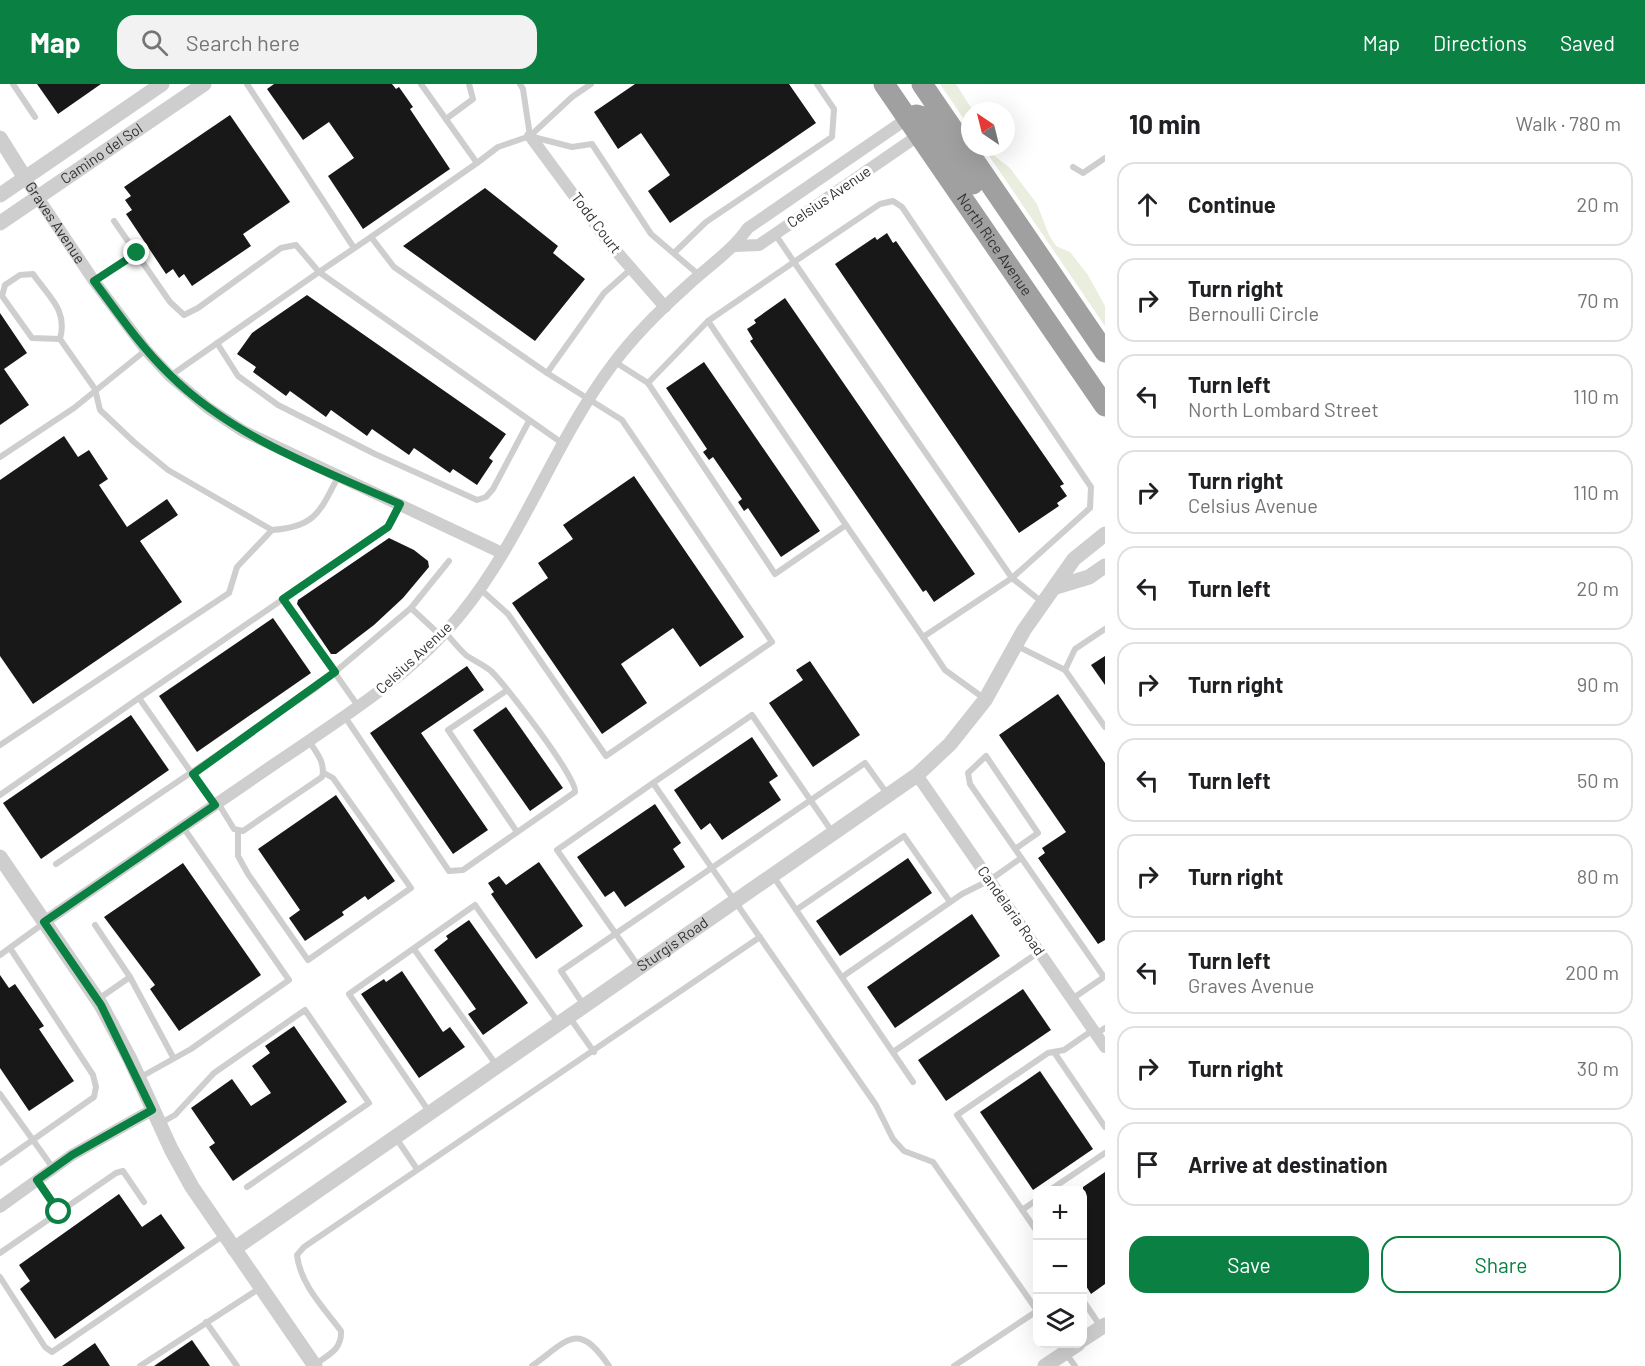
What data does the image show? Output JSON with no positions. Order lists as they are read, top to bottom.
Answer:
{
  "streets": {
    "highway": ["North Rice Avenue"],
    "street": [
      "Camino del Sol",
      "Celsius Avenue",
      "Graves Avenue",
      "Todd Court",
      "Candelaria Road",
      "Sturgis Road"
    ]
  },
  "crossings": [
    ["Camino del Sol", "Graves Avenue"],
    ["Celsius Avenue", "Graves Avenue"],
    ["Celsius Avenue", "Todd Court"],
    ["Celsius Avenue", "North Rice Avenue"],
    ["Candelaria Road", "Sturgis Road"]
  ],
  "north": "top left",
  "page": {
    "header": "Map",
    "search": "Search here",
    "nav": ["Map", "Directions", "Saved"],
    "heading": ["10 min", "Walk · 780 m"],
    "list": [
      ["Continue", "20 m"],
      ["Turn right", "Bernoulli Circle", "70 m"],
      ["Turn left", "North Lombard Street", "110 m"],
      ["Turn right", "Celsius Avenue", "110 m"],
      ["Turn left", "20 m"],
      ["Turn right", "90 m"],
      ["Turn left", "50 m"],
      ["Turn right", "80 m"],
      ["Turn left", "Graves Avenue", "200 m"],
      ["Turn right", "30 m"],
      "Arrive at destination"
    ],
    "map_buttons": ["+", "−"],
    "buttons": ["Save", "Share"]
  }
}
